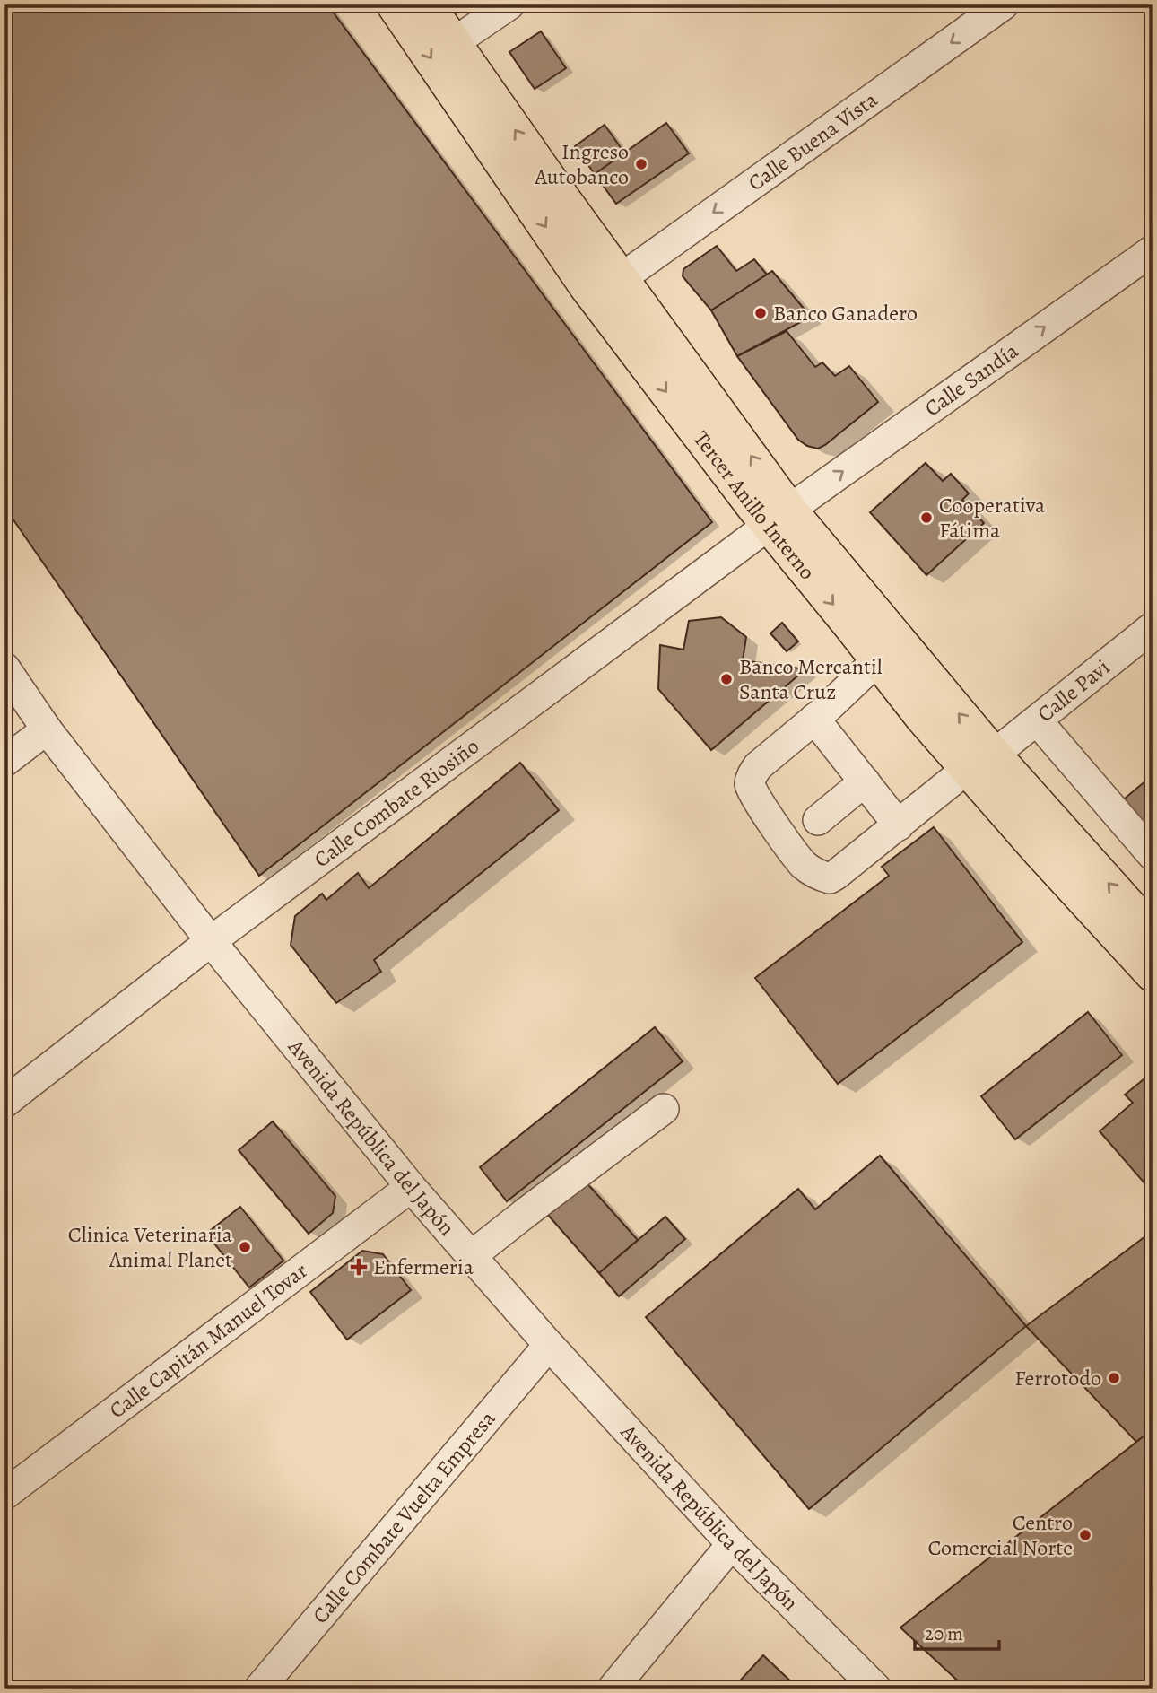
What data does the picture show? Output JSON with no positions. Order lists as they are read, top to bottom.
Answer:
{
  "streets": {
    "main road": ["Tercer Anillo Interno"],
    "street": [
      "Calle Buena Vista",
      "Calle Sandía",
      "Calle Pavi",
      "Calle Combate Riosiño",
      "Avenida República del Japón",
      "Calle Capitán Manuel Tovar",
      "Calle Combate Vuelta Empresa"
    ]
  },
  "crossings": [
    ["Calle Buena Vista", "Tercer Anillo Interno"],
    ["Calle Sandía", "Tercer Anillo Interno"],
    ["Calle Sandía", "Calle Combate Riosiño"],
    ["Tercer Anillo Interno", "Calle Pavi"],
    ["Tercer Anillo Interno", "Calle Combate Riosiño"],
    ["Calle Combate Riosiño", "Avenida República del Japón"],
    ["Avenida República del Japón", "Calle Capitán Manuel Tovar"],
    ["Avenida República del Japón", "Calle Combate Vuelta Empresa"]
  ],
  "one_way": ["Calle Buena Vista", "Calle Sandía"],
  "places": {
    "other": [
      "Ingreso Autobanco",
      "Banco Ganadero",
      "Cooperativa Fátima",
      "Banco Mercantil Santa Cruz",
      "Clinica Veterinaria Animal Planet",
      "Ferrotodo",
      "Centro Comercial Norte"
    ],
    "health": ["Enfermeria"]
  },
  "scale_bar": "20 m"
}
